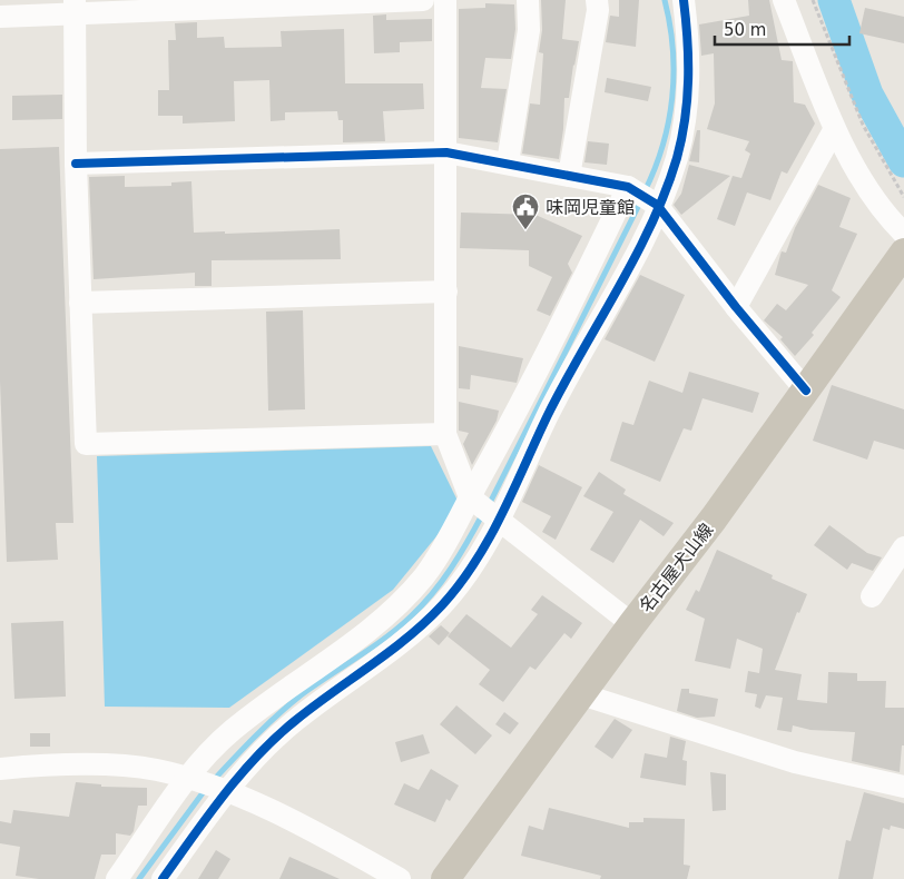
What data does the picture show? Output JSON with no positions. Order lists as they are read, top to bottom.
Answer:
{
  "streets": {
    "main road": ["名古屋犬山線"]
  },
  "places": {
    "public building": ["味岡児童館"]
  },
  "scale_bar": "50 m"
}
